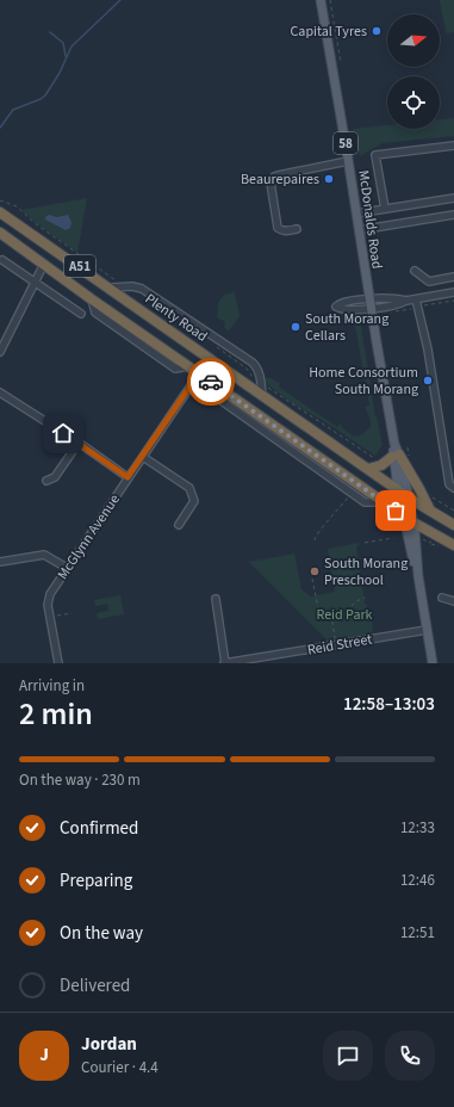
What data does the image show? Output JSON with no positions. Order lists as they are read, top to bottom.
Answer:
{
  "streets": {
    "highway": ["A51", "Plenty Road"],
    "main road": ["58", "McDonalds Road"],
    "street": ["McGlynn Avenue", "Reid Street"]
  },
  "crossings": [
    ["58", "McDonalds Road"],
    ["58", "A51"],
    ["58", "Plenty Road"],
    ["58", "Reid Street"],
    ["McDonalds Road", "A51"],
    ["McDonalds Road", "Plenty Road"],
    ["A51", "McGlynn Avenue"]
  ],
  "parks": ["Reid Park"],
  "places": [
    "Capital Tyres",
    "Beaurepaires",
    "South Morang Cellars",
    "Home Consortium South Morang",
    "South Morang Preschool"
  ],
  "north": "right",
  "page": {
    "heading": ["2 min", "Arriving in", "12:58–13:03"],
    "panel": ["Jordan", "Courier · 4.4"],
    "bar": "On the way · 230 m",
    "list": [
      ["Confirmed", "12:33"],
      ["Preparing", "12:46"],
      ["On the way", "12:51"],
      "Delivered"
    ],
    "round": "J"
  }
}
